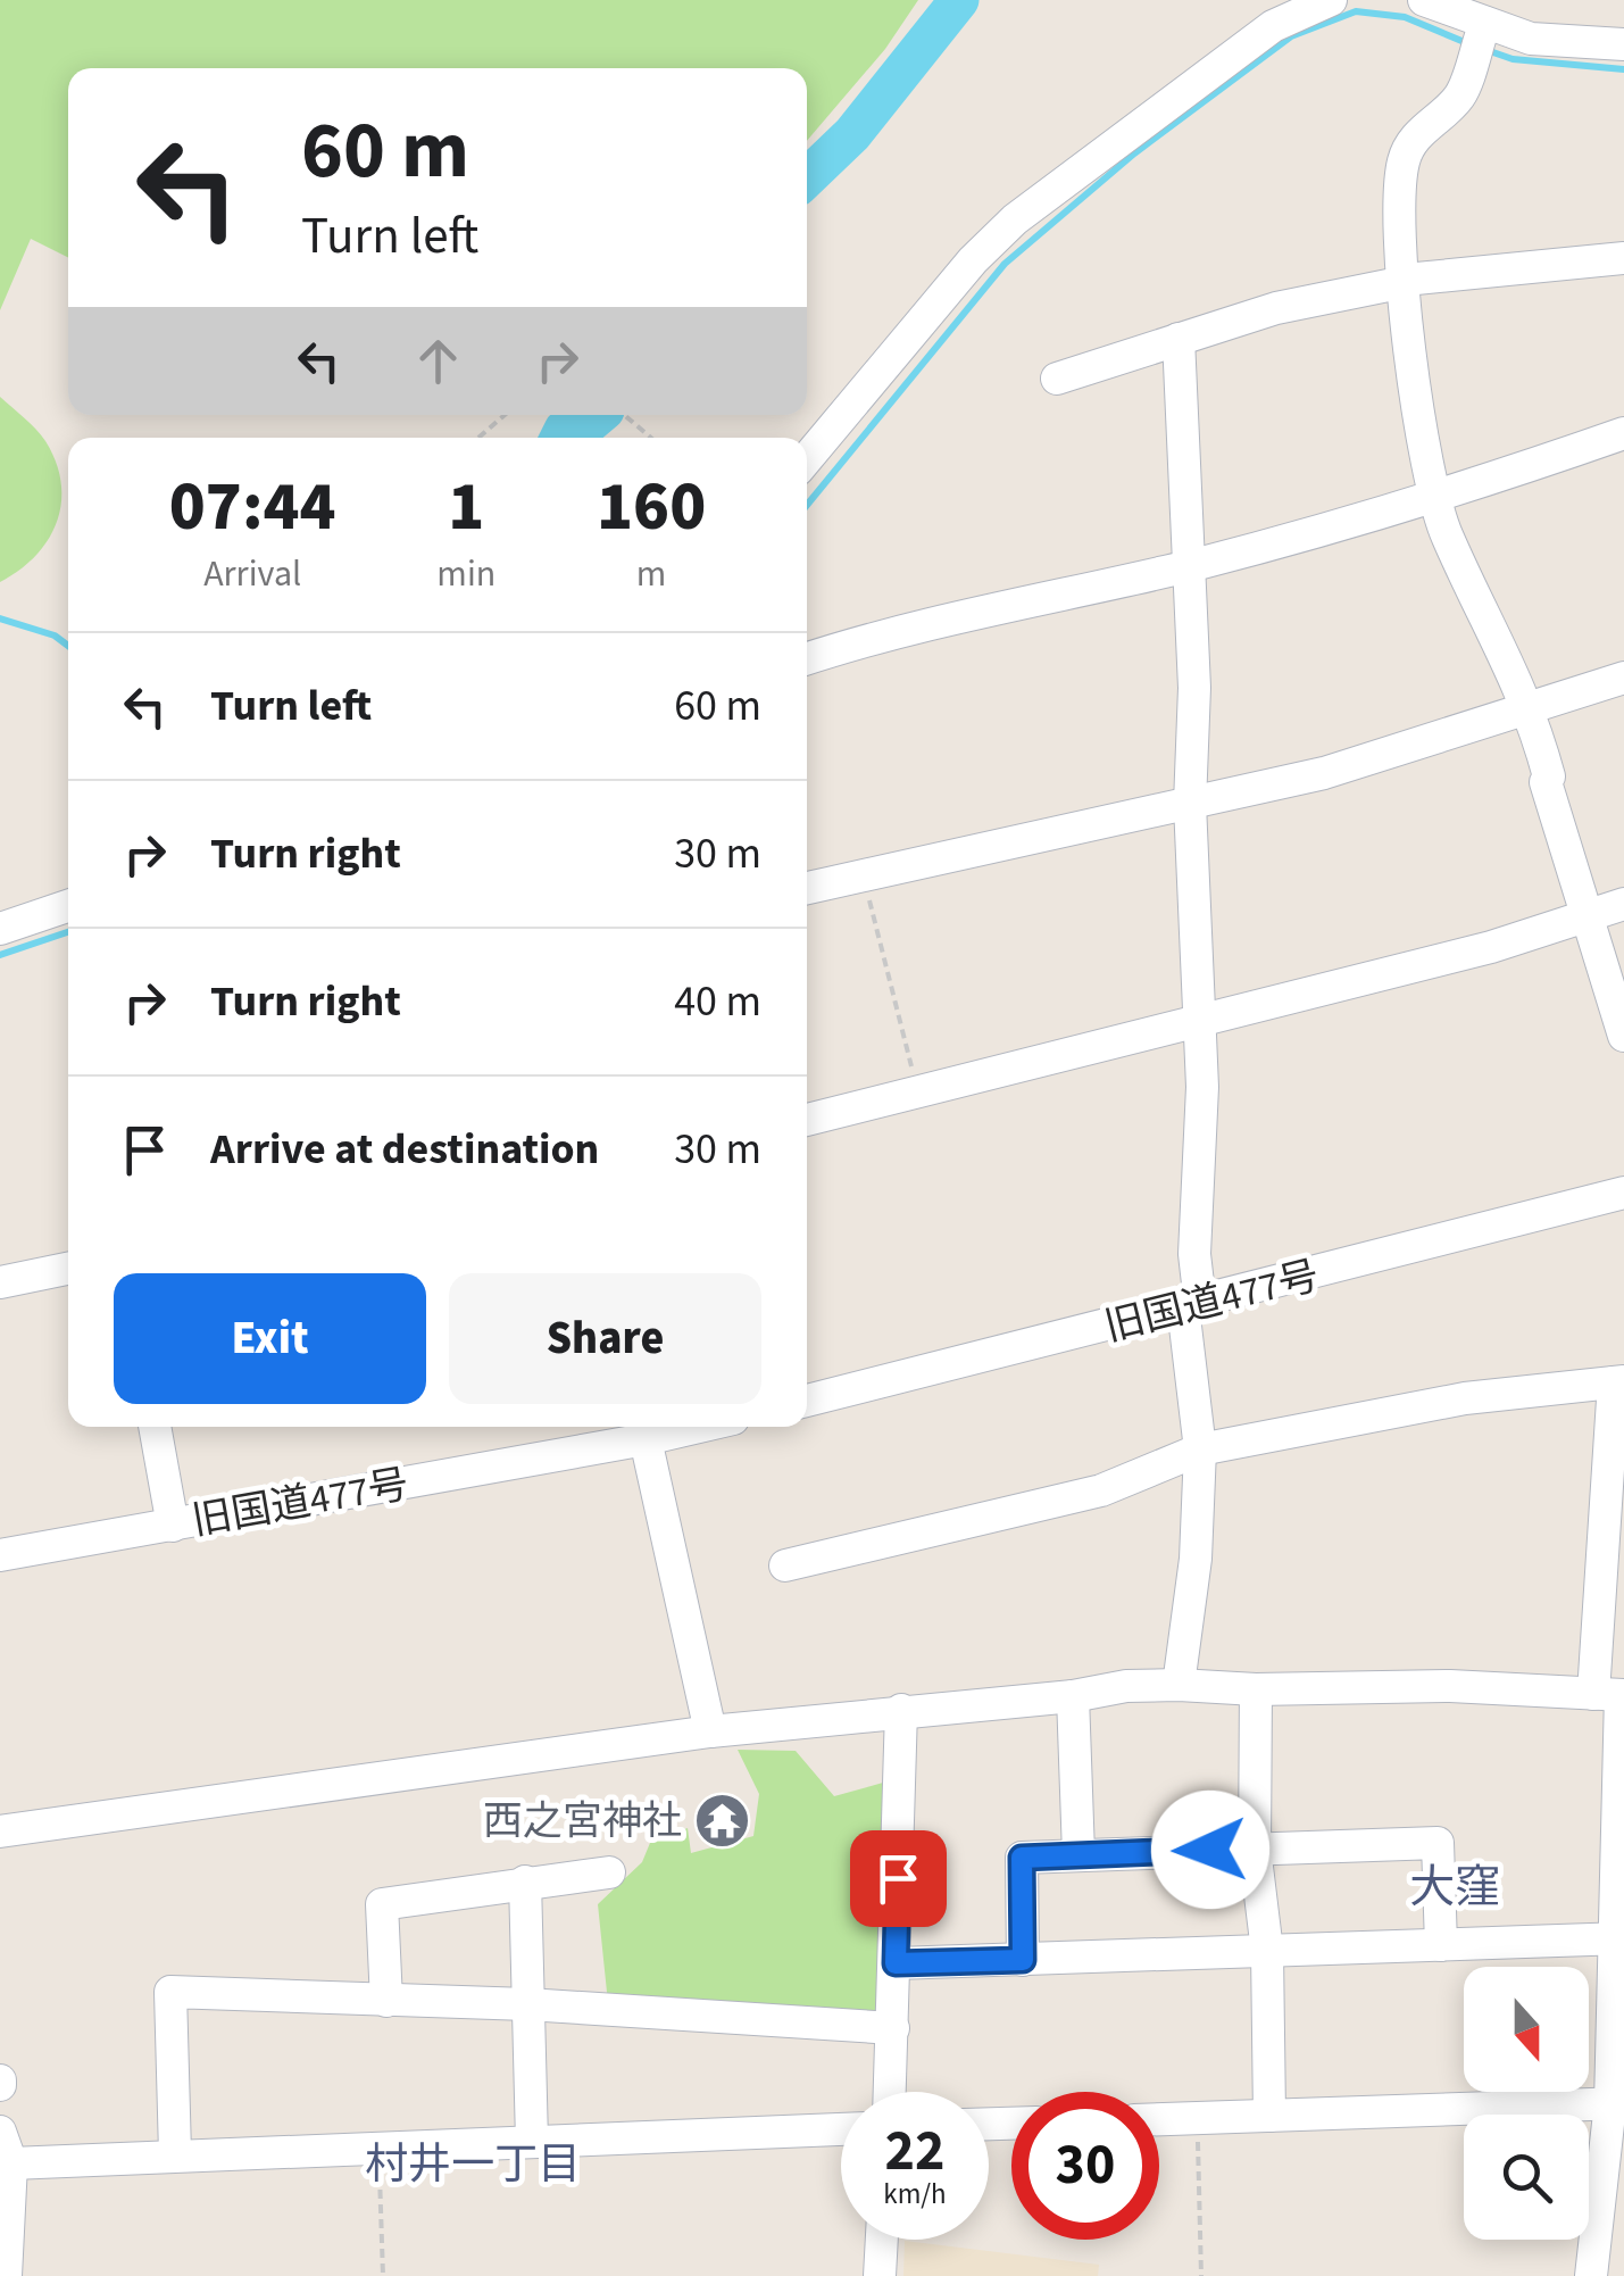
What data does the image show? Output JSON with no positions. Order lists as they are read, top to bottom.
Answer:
{
  "streets": {
    "street": ["旧国道477号"]
  },
  "districts": ["大窪", "村井一丁目"],
  "places": {
    "temple": ["西之宮神社"]
  },
  "north": "bottom",
  "page": {
    "turn": ["60 m", "Turn left"],
    "eta": [
      "07:44",
      "Arrival",
      "1",
      "min",
      "160",
      "m"
    ],
    "list": [
      {
        "name": "Turn left",
        "value": "60 m"
      },
      {
        "name": "Turn right",
        "value": "30 m"
      },
      {
        "name": "Turn right",
        "value": "40 m"
      },
      {
        "name": "Arrive at destination",
        "value": "30 m"
      }
    ],
    "buttons": ["Exit", "Share"],
    "speed": "22 km/h",
    "limit": "30"
  }
}
